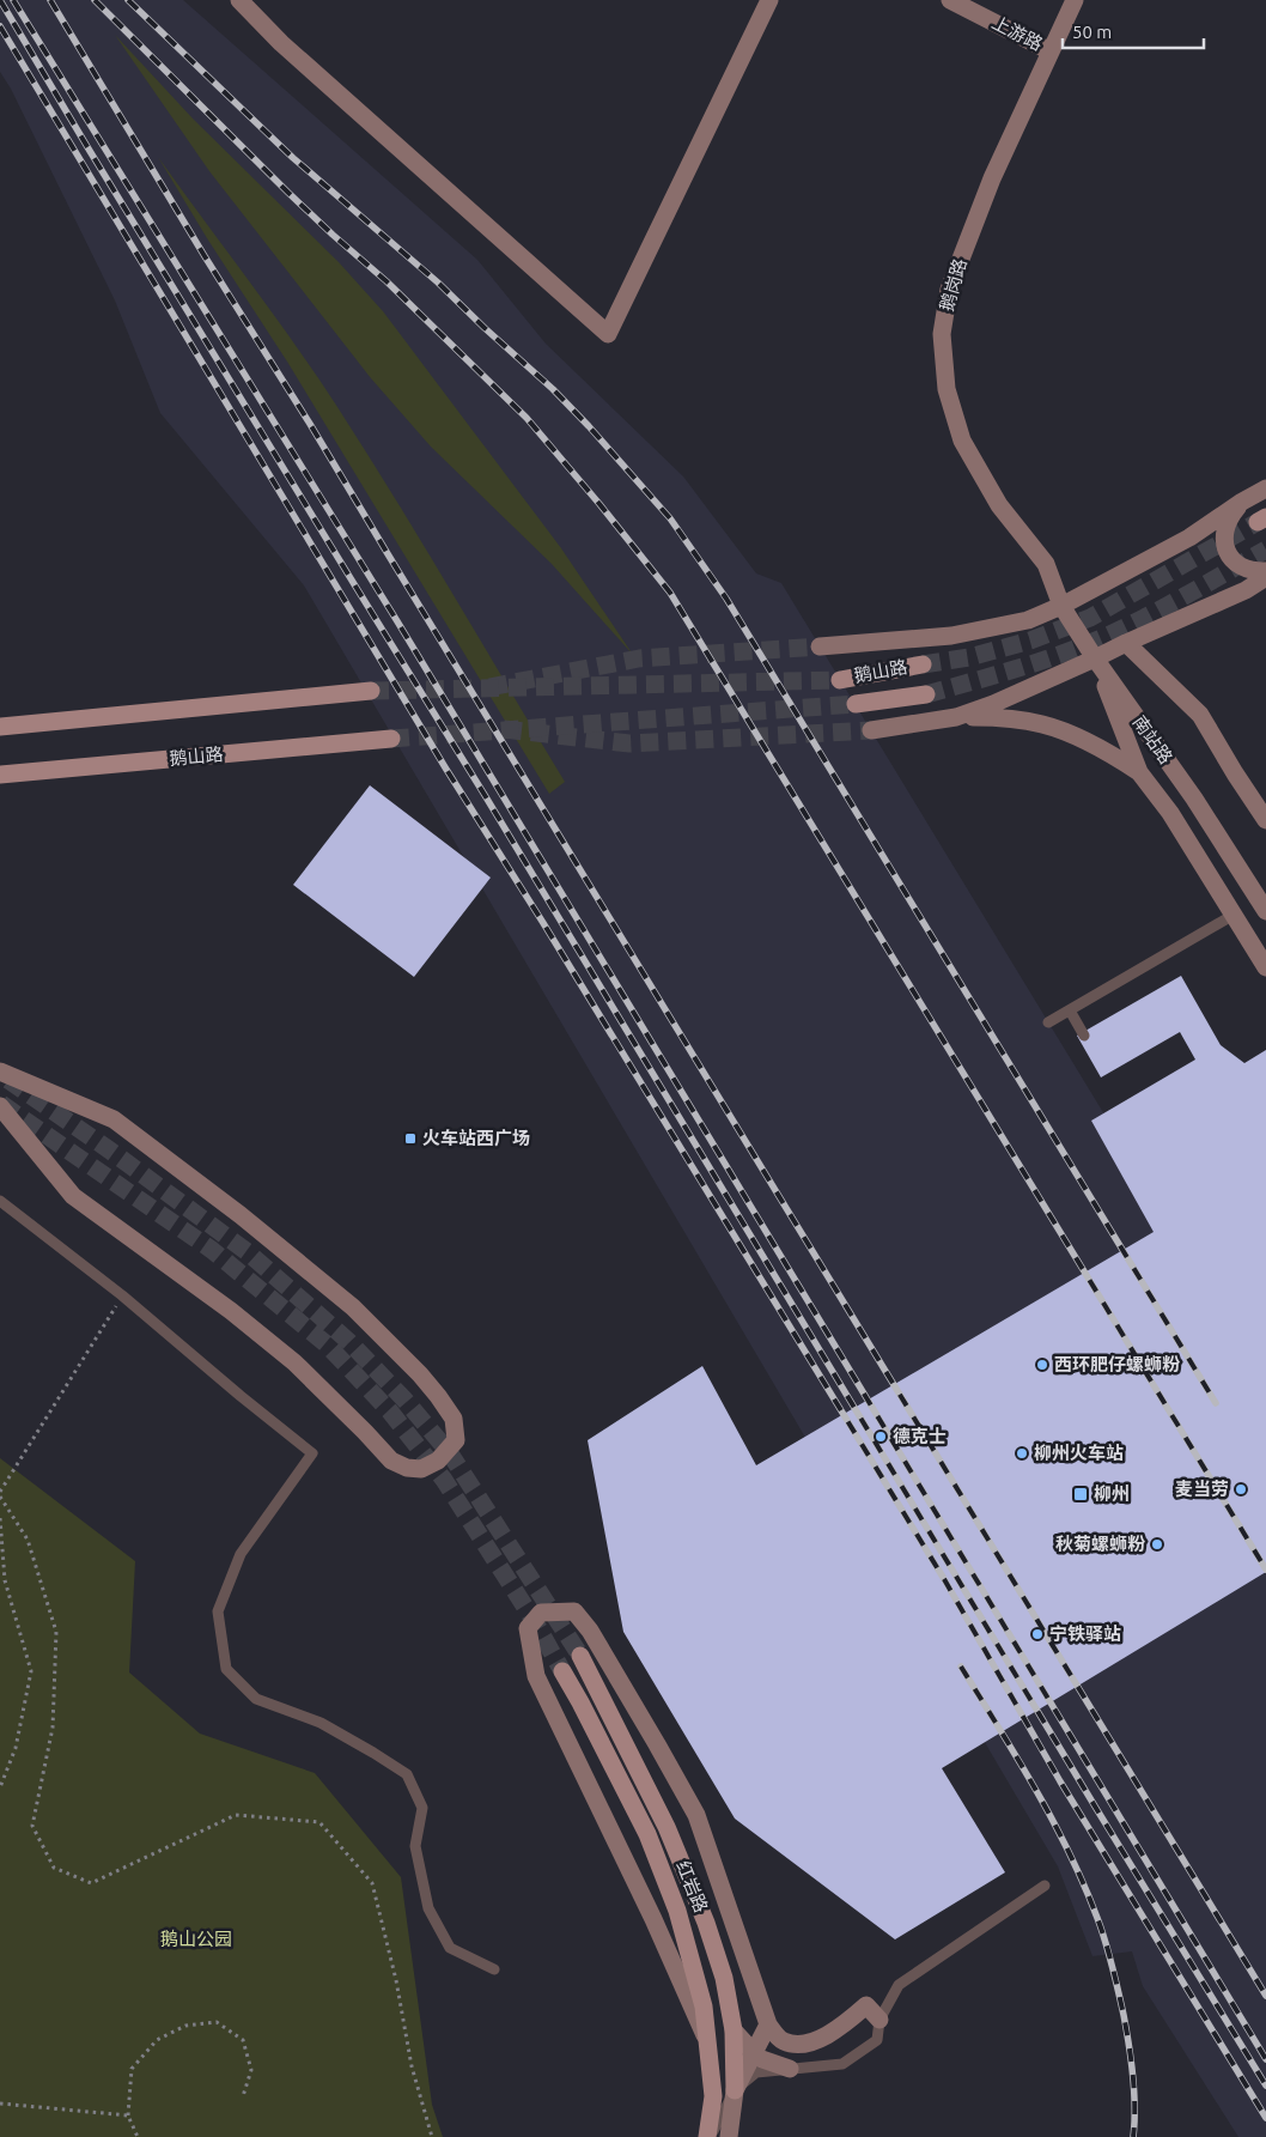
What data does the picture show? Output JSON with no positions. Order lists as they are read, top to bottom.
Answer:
{
  "streets": {
    "main road": ["鹅山路", "红岩路"],
    "street": ["上游路", "鹅岗路", "南站路"]
  },
  "crossings": [
    ["上游路", "鹅岗路"],
    ["鹅岗路", "南站路"]
  ],
  "parks": ["鹅山公园"],
  "places": {
    "transit": ["火车站西广场", "柳州"],
    "other": [
      "西环肥仔螺蛳粉",
      "德克士",
      "柳州火车站",
      "麦当劳",
      "秋菊螺蛳粉",
      "宁铁驿站"
    ]
  },
  "scale_bar": "50 m"
}
